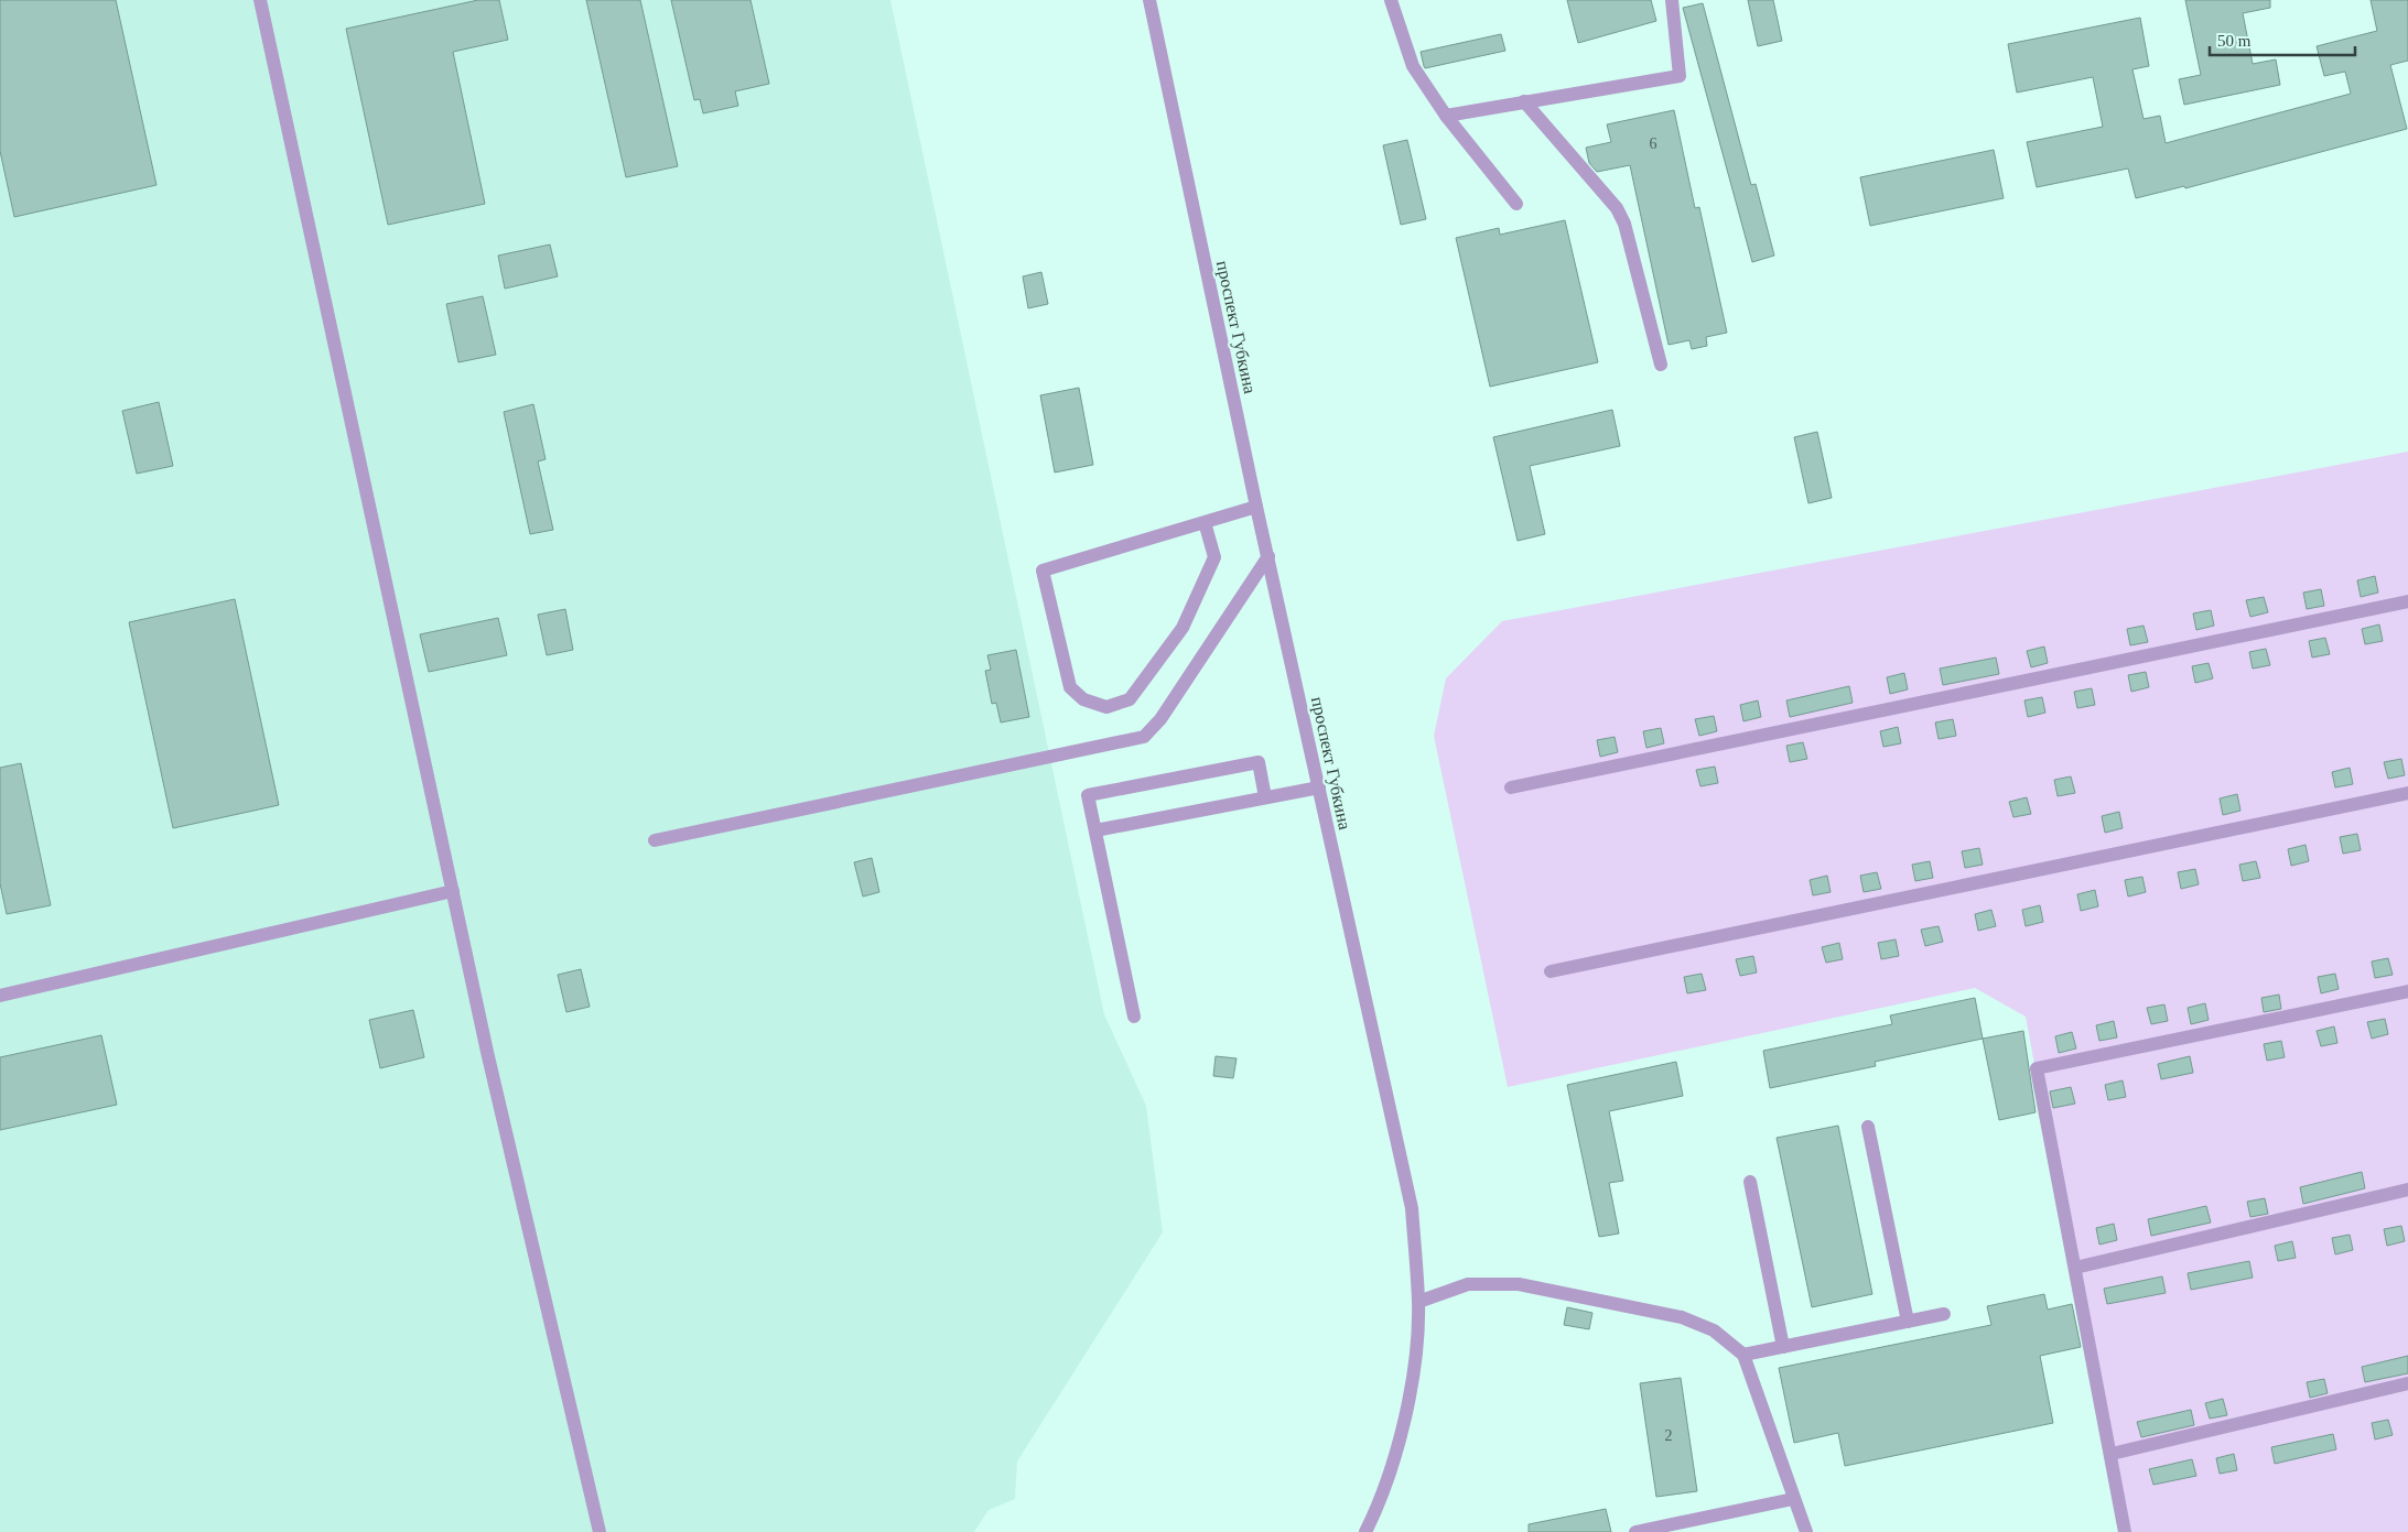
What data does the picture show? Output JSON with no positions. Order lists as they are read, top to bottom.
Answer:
{
  "streets": {
    "street": ["проспект Губкина"]
  },
  "house_numbers": ["6", "2"],
  "scale_bar": "50 m"
}
